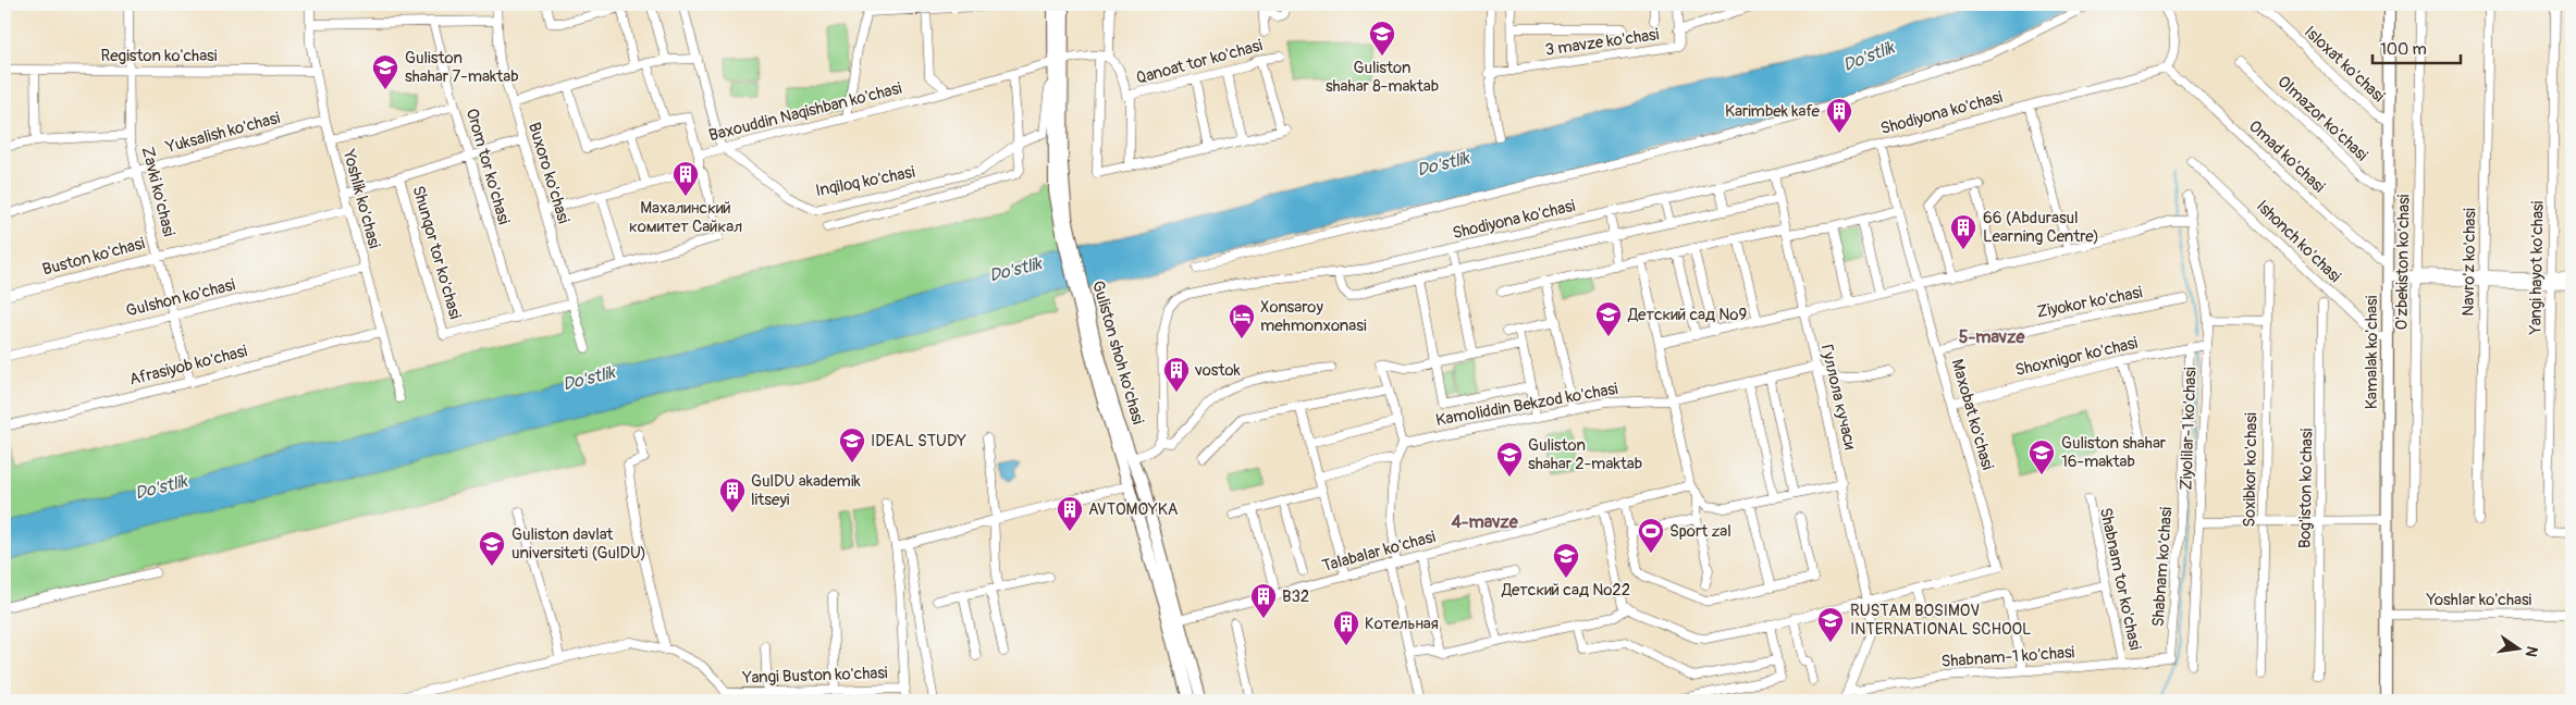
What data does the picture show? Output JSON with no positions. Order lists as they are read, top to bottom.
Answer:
{
  "streets": {
    "main road": ["Guliston shoh ko'chasi", "Kamalak ko'chasi"],
    "street": [
      "3 mavze ko'chasi",
      "Registon ko'chasi",
      "Qanoat tor ko'chasi",
      "Isloxat ko'chasi",
      "Baxouddin Naqishban ko'chasi",
      "Shodiyona ko'chasi",
      "Olmazor ko'chasi",
      "Yuksalish ko'chasi",
      "Omad ko'chasi",
      "Orom tor ko'chasi",
      "Buxoro ko'chasi",
      "Inqiloq ko'chasi",
      "Zavki ko'chasi",
      "Yoshlik ko'chasi",
      "Ishonch ko'chasi",
      "Shunqor tor ko'chasi",
      "Buston ko'chasi",
      "O'zbekiston ko'chasi",
      "Navro'z ko'chasi",
      "Yangi hayot ko'chasi",
      "Gulshon ko'chasi",
      "Ziyokor ko'chasi",
      "Shoxnigor ko'chasi",
      "Afrasiyob ko'chasi",
      "Гуллола кучаси",
      "Kamoliddin Bekzod ko'chasi",
      "Maxobat ko'chasi",
      "Ziyolilar-1 ko'chasi",
      "Soxibkor ko'chasi",
      "Bog'iston ko'chasi",
      "Talabalar ko'chasi",
      "Shabnam ko'chasi",
      "Shabnam tor ko'chasi",
      "Yoshlar ko'chasi",
      "Shabnam-1 ko'chasi",
      "Yangi Buston ko'chasi"
    ]
  },
  "crossings": [
    ["Registon ko'chasi", "Zavki ko'chasi"],
    ["Registon ko'chasi", "Yoshlik ko'chasi"],
    ["Isloxat ko'chasi", "Kamalak ko'chasi"],
    ["Baxouddin Naqishban ko'chasi", "Inqiloq ko'chasi"],
    ["Baxouddin Naqishban ko'chasi", "Guliston shoh ko'chasi"],
    ["Shodiyona ko'chasi", "Omad ko'chasi"],
    ["Shodiyona ko'chasi", "Гуллола кучаси"],
    ["Shodiyona ko'chasi", "Maxobat ko'chasi"],
    ["Olmazor ko'chasi", "Kamalak ko'chasi"],
    ["Yuksalish ko'chasi", "Zavki ko'chasi"],
    ["Yuksalish ko'chasi", "Yoshlik ko'chasi"],
    ["Omad ko'chasi", "Kamalak ko'chasi"],
    ["Orom tor ko'chasi", "Shunqor tor ko'chasi"],
    ["Inqiloq ko'chasi", "Guliston shoh ko'chasi"],
    ["Zavki ko'chasi", "Buston ko'chasi"],
    ["Zavki ko'chasi", "Gulshon ko'chasi"],
    ["Zavki ko'chasi", "Afrasiyob ko'chasi"],
    ["Yoshlik ko'chasi", "Buston ko'chasi"],
    ["Yoshlik ko'chasi", "Gulshon ko'chasi"],
    ["Yoshlik ko'chasi", "Afrasiyob ko'chasi"],
    ["Ishonch ko'chasi", "Kamalak ko'chasi"],
    ["Ziyokor ko'chasi", "Maxobat ko'chasi"],
    ["Guliston shoh ko'chasi", "Talabalar ko'chasi"],
    ["Kamalak ko'chasi", "Yoshlar ko'chasi"],
    ["Shoxnigor ko'chasi", "Maxobat ko'chasi"],
    ["Shoxnigor ko'chasi", "Ziyolilar-1 ko'chasi"],
    ["Shoxnigor ko'chasi", "Shabnam ko'chasi"],
    ["Гуллола кучаси", "Kamoliddin Bekzod ko'chasi"],
    ["Гуллола кучаси", "Shabnam-1 ko'chasi"],
    ["Shabnam ko'chasi", "Shabnam-1 ko'chasi"],
    ["Shabnam tor ko'chasi", "Shabnam-1 ko'chasi"]
  ],
  "districts": ["5-mavze", "4-mavze"],
  "water": ["Do'stlik"],
  "places": {
    "school or university": [
      "Guliston shahar 8-maktab",
      "Guliston shahar 7-maktab",
      "Детский сад №9",
      "IDEAL STUDY",
      "Guliston shahar 16-maktab",
      "Guliston shahar 2-maktab",
      "Guliston davlat universiteti (GulDU)",
      "Детский сад №22",
      "RUSTAM BOSIMOV INTERNATIONAL SCHOOL"
    ],
    "building": [
      "Karimbek kafe",
      "Махалинский комитет Сайкал",
      "66 (Abdurasul Learning Centre)",
      "vostok",
      "GulDU akademik litseyi",
      "AVTOMOYKA",
      "B32",
      "Котельная"
    ],
    "hotel": ["Xonsaroy mehmonxonasi"],
    "sports": ["Sport zal"]
  },
  "scale_bar": "100 m",
  "north": "right"
}
